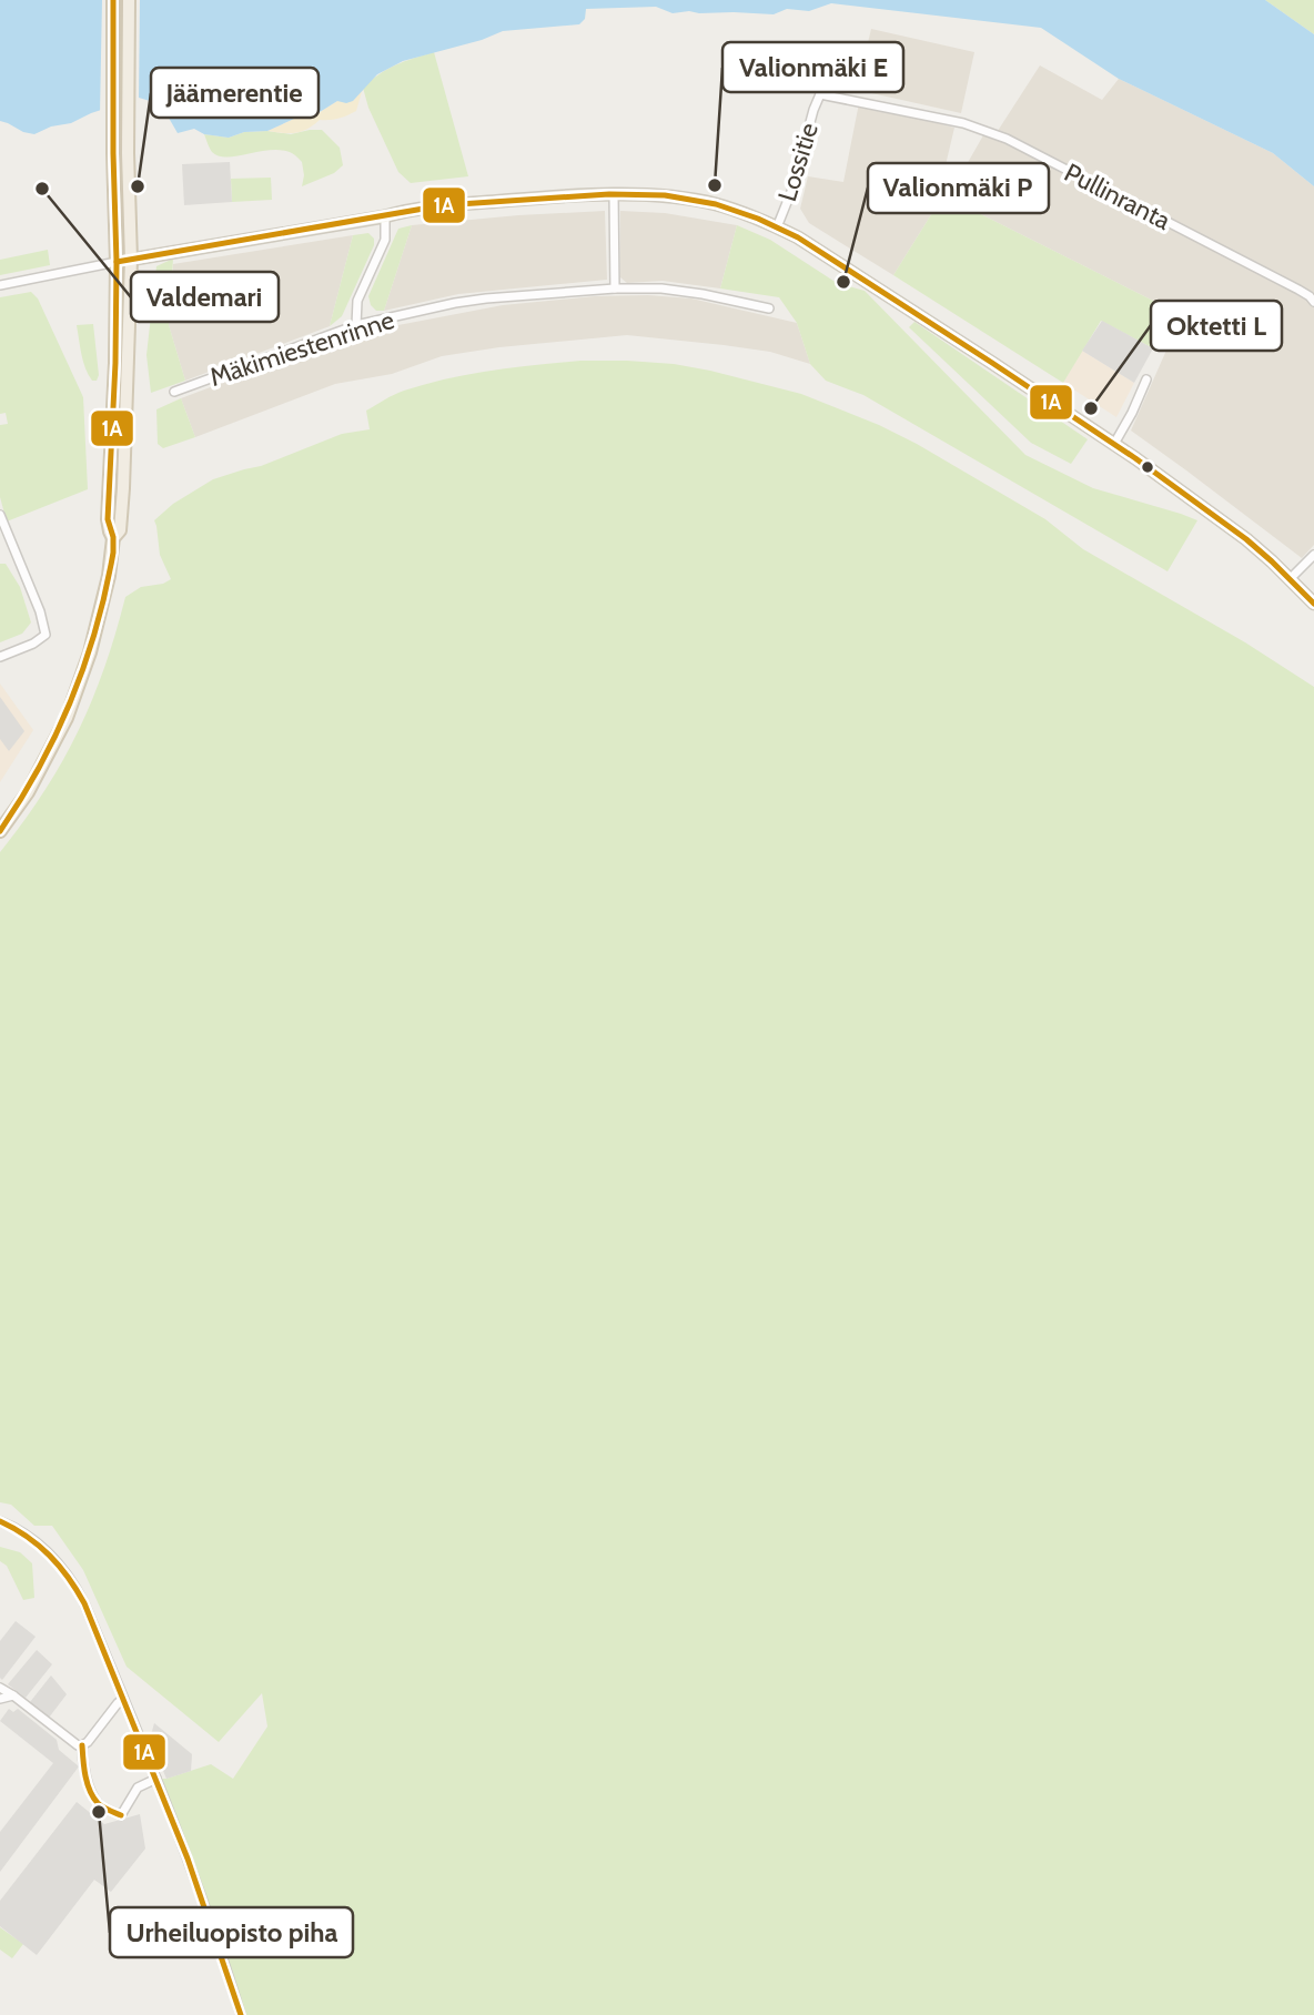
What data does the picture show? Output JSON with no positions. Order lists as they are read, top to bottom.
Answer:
{
  "streets": {
    "street": ["Lossitie", "Pullinranta", "Mäkimiestenrinne"]
  },
  "crossings": [
    ["Lossitie", "Pullinranta"]
  ],
  "places": [
    "Valionmäki E",
    "Jäämerentie",
    "Valdemari",
    "Valionmäki P",
    "Oktetti L",
    "Urheiluopisto piha"
  ],
  "lines": ["transit line 1A"]
}
